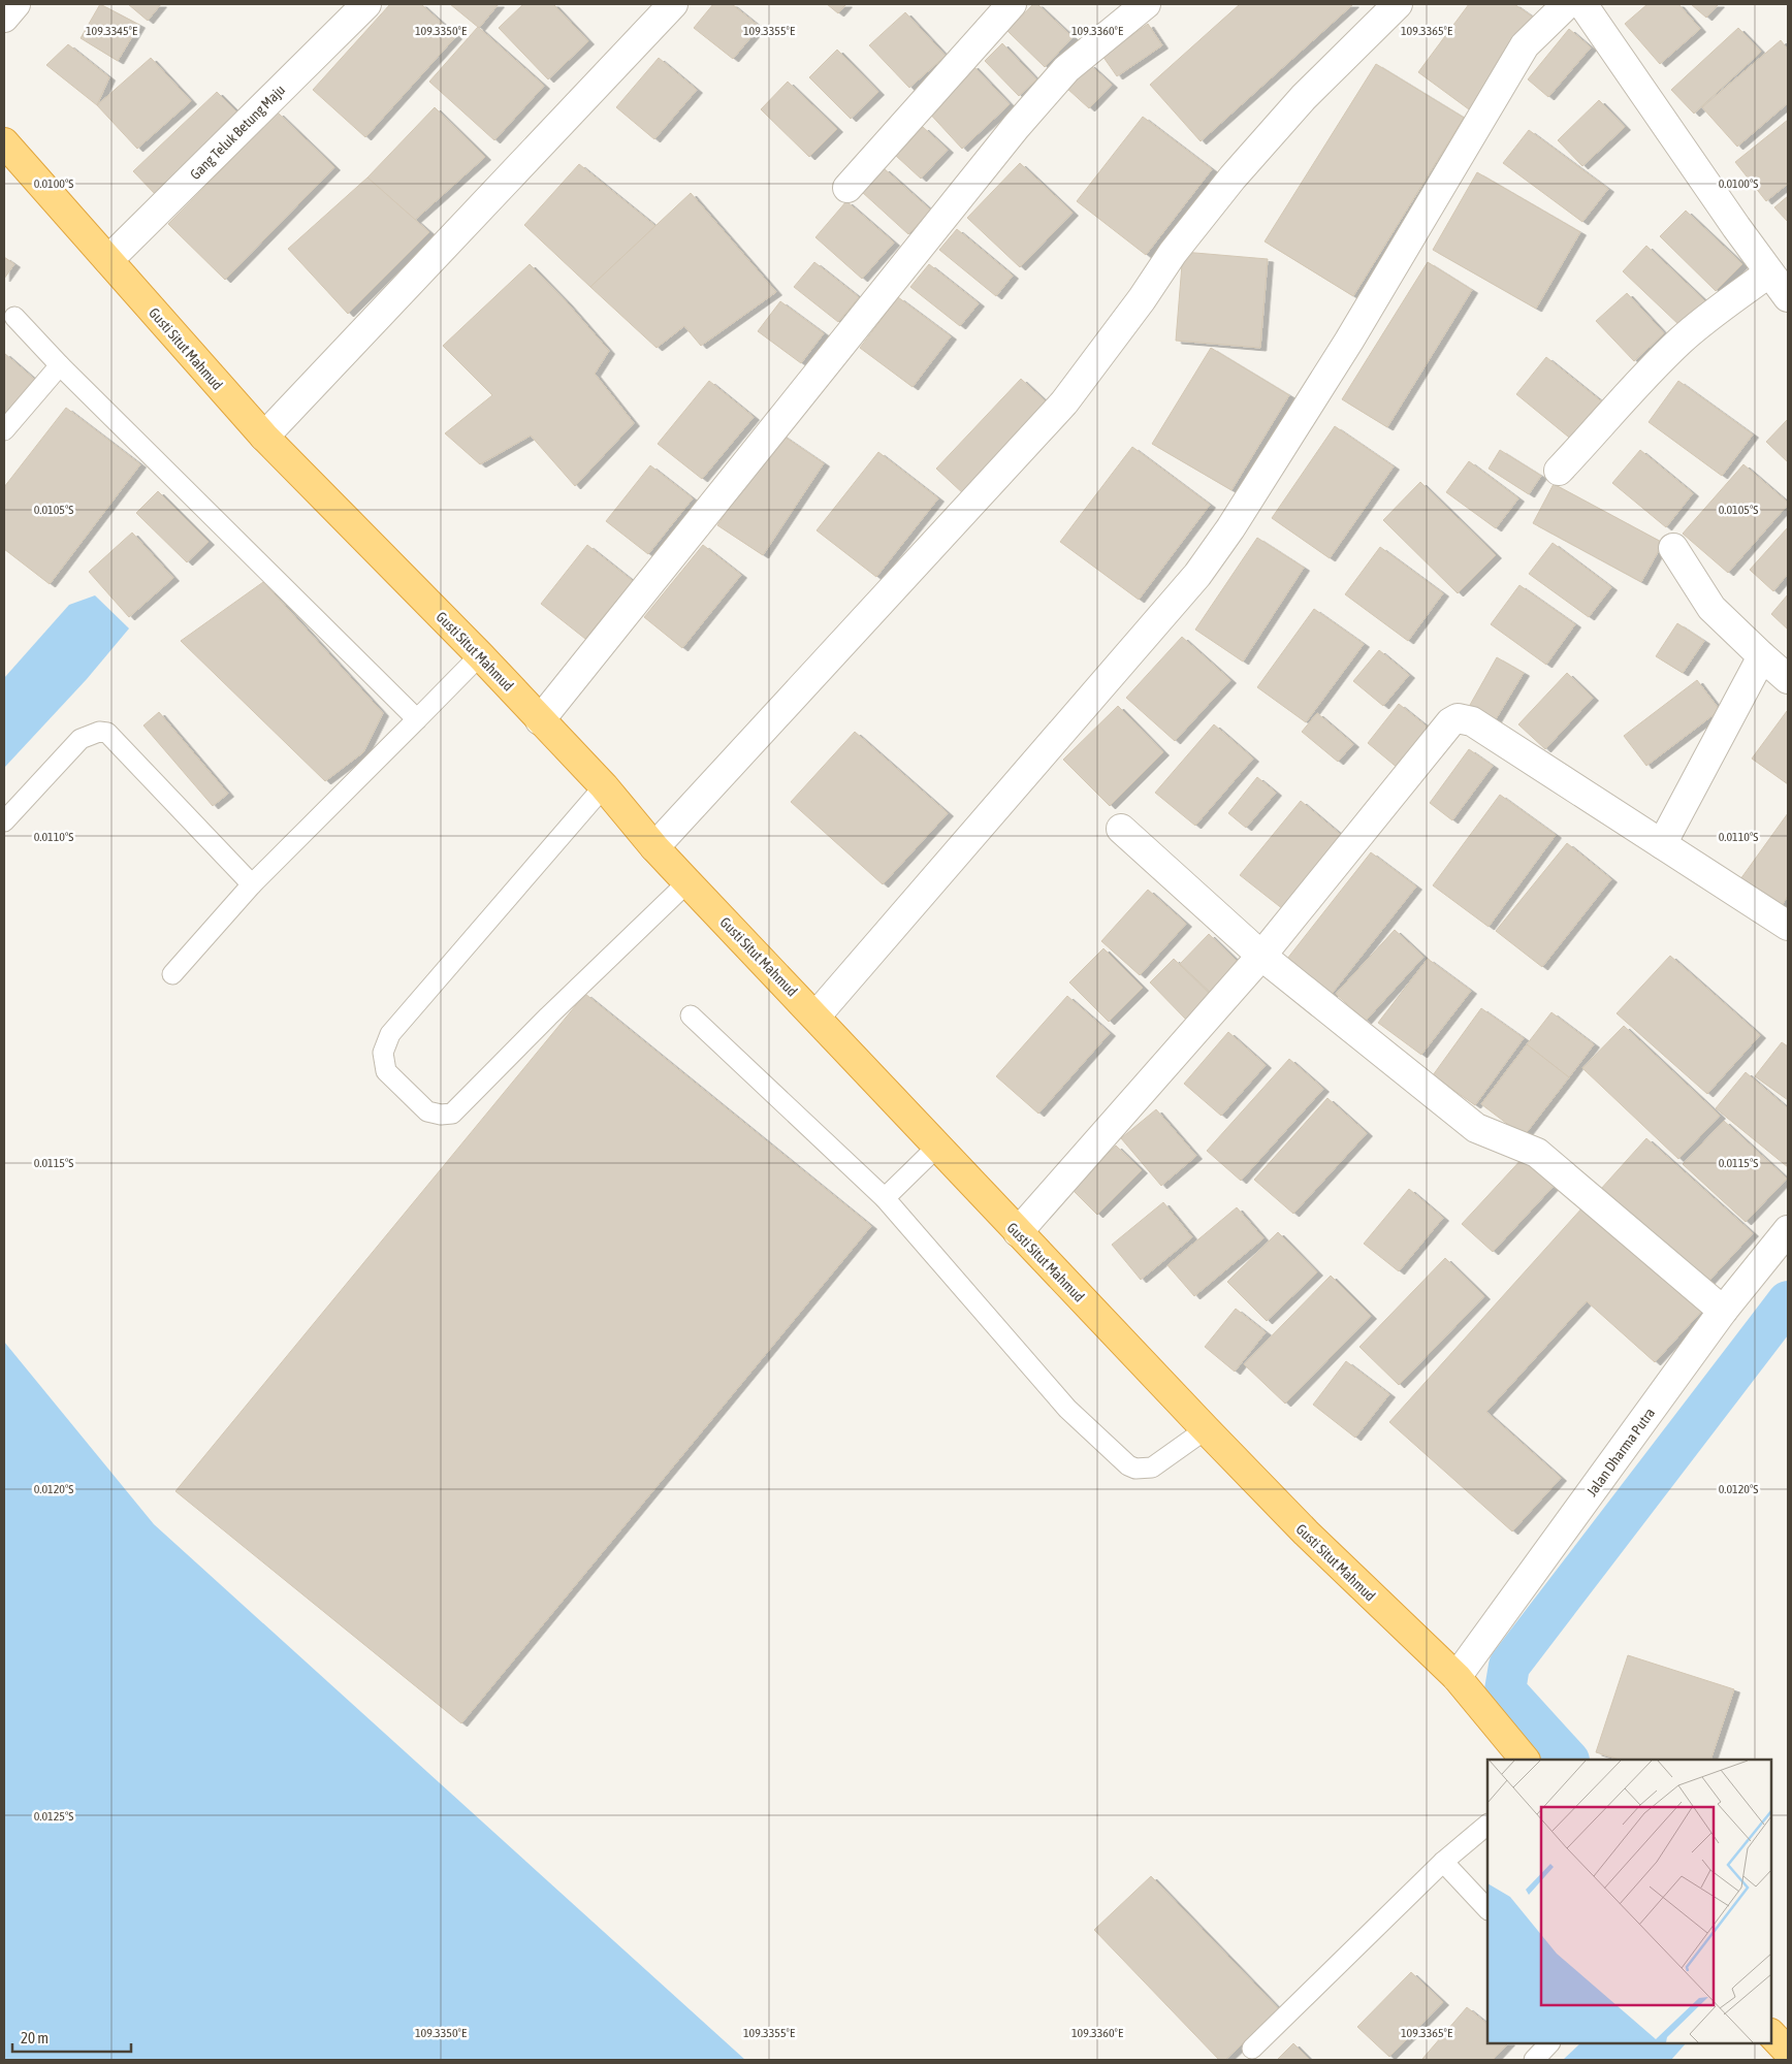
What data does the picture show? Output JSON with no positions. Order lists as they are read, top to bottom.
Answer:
{
  "streets": {
    "highway": ["Gusti Situt Mahmud"],
    "street": ["Gang Teluk Betung Maju", "Jalan Dharma Putra"]
  },
  "crossings": [
    ["Gang Teluk Betung Maju", "Gusti Situt Mahmud"],
    ["Gusti Situt Mahmud", "Jalan Dharma Putra"]
  ],
  "scale_bar": "20 m",
  "coordinates": [
    "109.3345°E",
    "109.3350°E",
    "109.3355°E",
    "109.3360°E",
    "109.3365°E",
    "0.0100°S",
    "0.0105°S",
    "0.0110°S",
    "0.0115°S",
    "0.0120°S",
    "0.0125°S"
  ]
}
